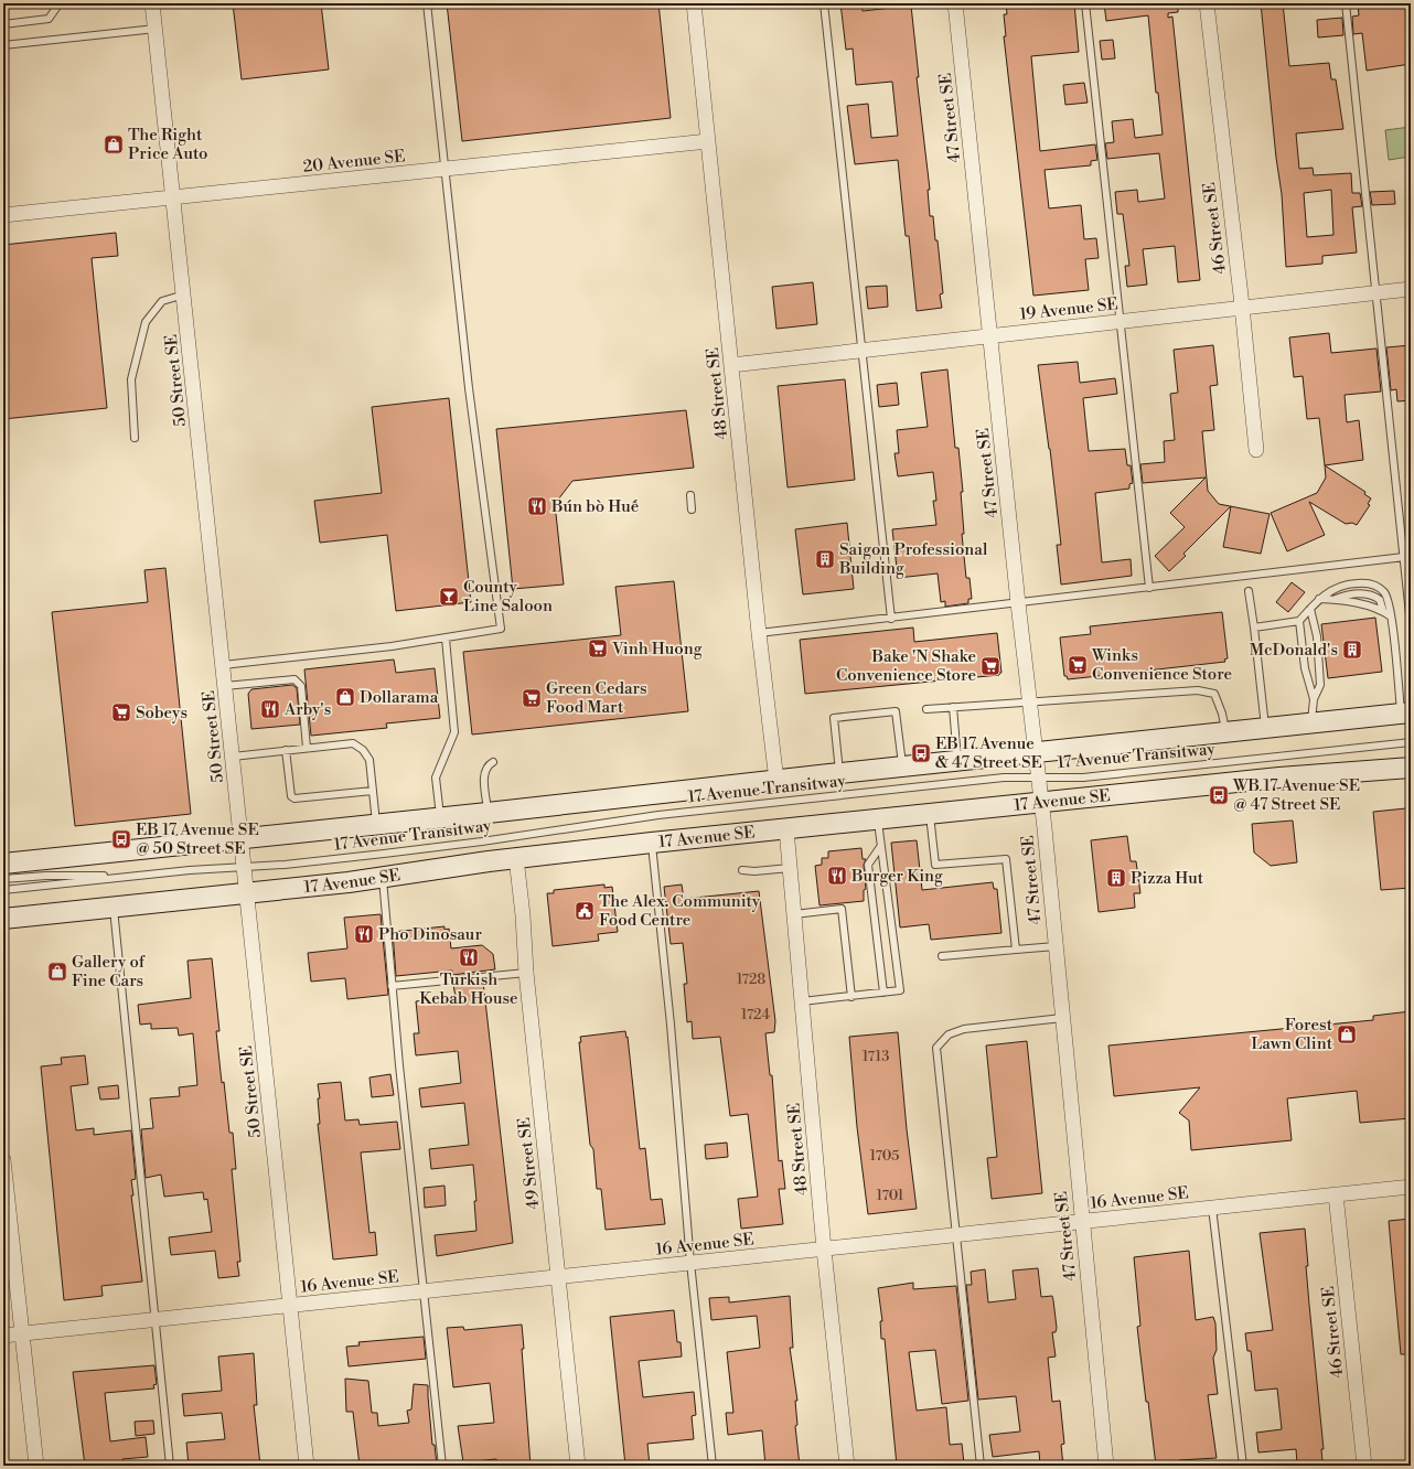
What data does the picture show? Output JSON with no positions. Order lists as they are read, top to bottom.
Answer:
{
  "streets": {
    "main road": ["17 Avenue SE"],
    "street": [
      "47 Street SE",
      "20 Avenue SE",
      "46 Street SE",
      "19 Avenue SE",
      "50 Street SE",
      "48 Street SE",
      "49 Street SE",
      "16 Avenue SE"
    ],
    "lane": ["17 Avenue Transitway"]
  },
  "crossings": [
    ["47 Street SE", "19 Avenue SE"],
    ["47 Street SE", "17 Avenue Transitway"],
    ["47 Street SE", "17 Avenue SE"],
    ["47 Street SE", "16 Avenue SE"],
    ["20 Avenue SE", "50 Street SE"],
    ["20 Avenue SE", "48 Street SE"],
    ["46 Street SE", "19 Avenue SE"],
    ["46 Street SE", "16 Avenue SE"],
    ["19 Avenue SE", "48 Street SE"],
    ["50 Street SE", "17 Avenue Transitway"],
    ["50 Street SE", "17 Avenue SE"],
    ["50 Street SE", "16 Avenue SE"],
    ["48 Street SE", "17 Avenue SE"],
    ["48 Street SE", "16 Avenue SE"],
    ["17 Avenue SE", "49 Street SE"],
    ["49 Street SE", "16 Avenue SE"]
  ],
  "places": {
    "shop": [
      "The Right Price Auto",
      "Dollarama",
      "Gallery of Fine Cars",
      "Forest Lawn Clint"
    ],
    "restaurant": [
      "Bún bò Huế",
      "Arby's",
      "Burger King",
      "Pho Dinosaur",
      "Turkish Kebab House"
    ],
    "building": ["Saigon Professional Building", "McDonald's", "Pizza Hut"],
    "bar": ["County Line Saloon"],
    "supermarket": [
      "Vinh Huong",
      "Winks Convenience Store",
      "Bake 'N Shake Convenience Store",
      "Green Cedars Food Mart",
      "Sobeys"
    ],
    "bus stop": ["EB 17 Avenue & 47 Street SE", "WB 17 Avenue SE @ 47 Street SE", "EB 17 Avenue SE @ 50 Street SE"],
    "public building": ["The Alex. Community Food Centre"]
  },
  "house_numbers": [
    "1728",
    "1724",
    "1713",
    "1705",
    "1701"
  ]
}
